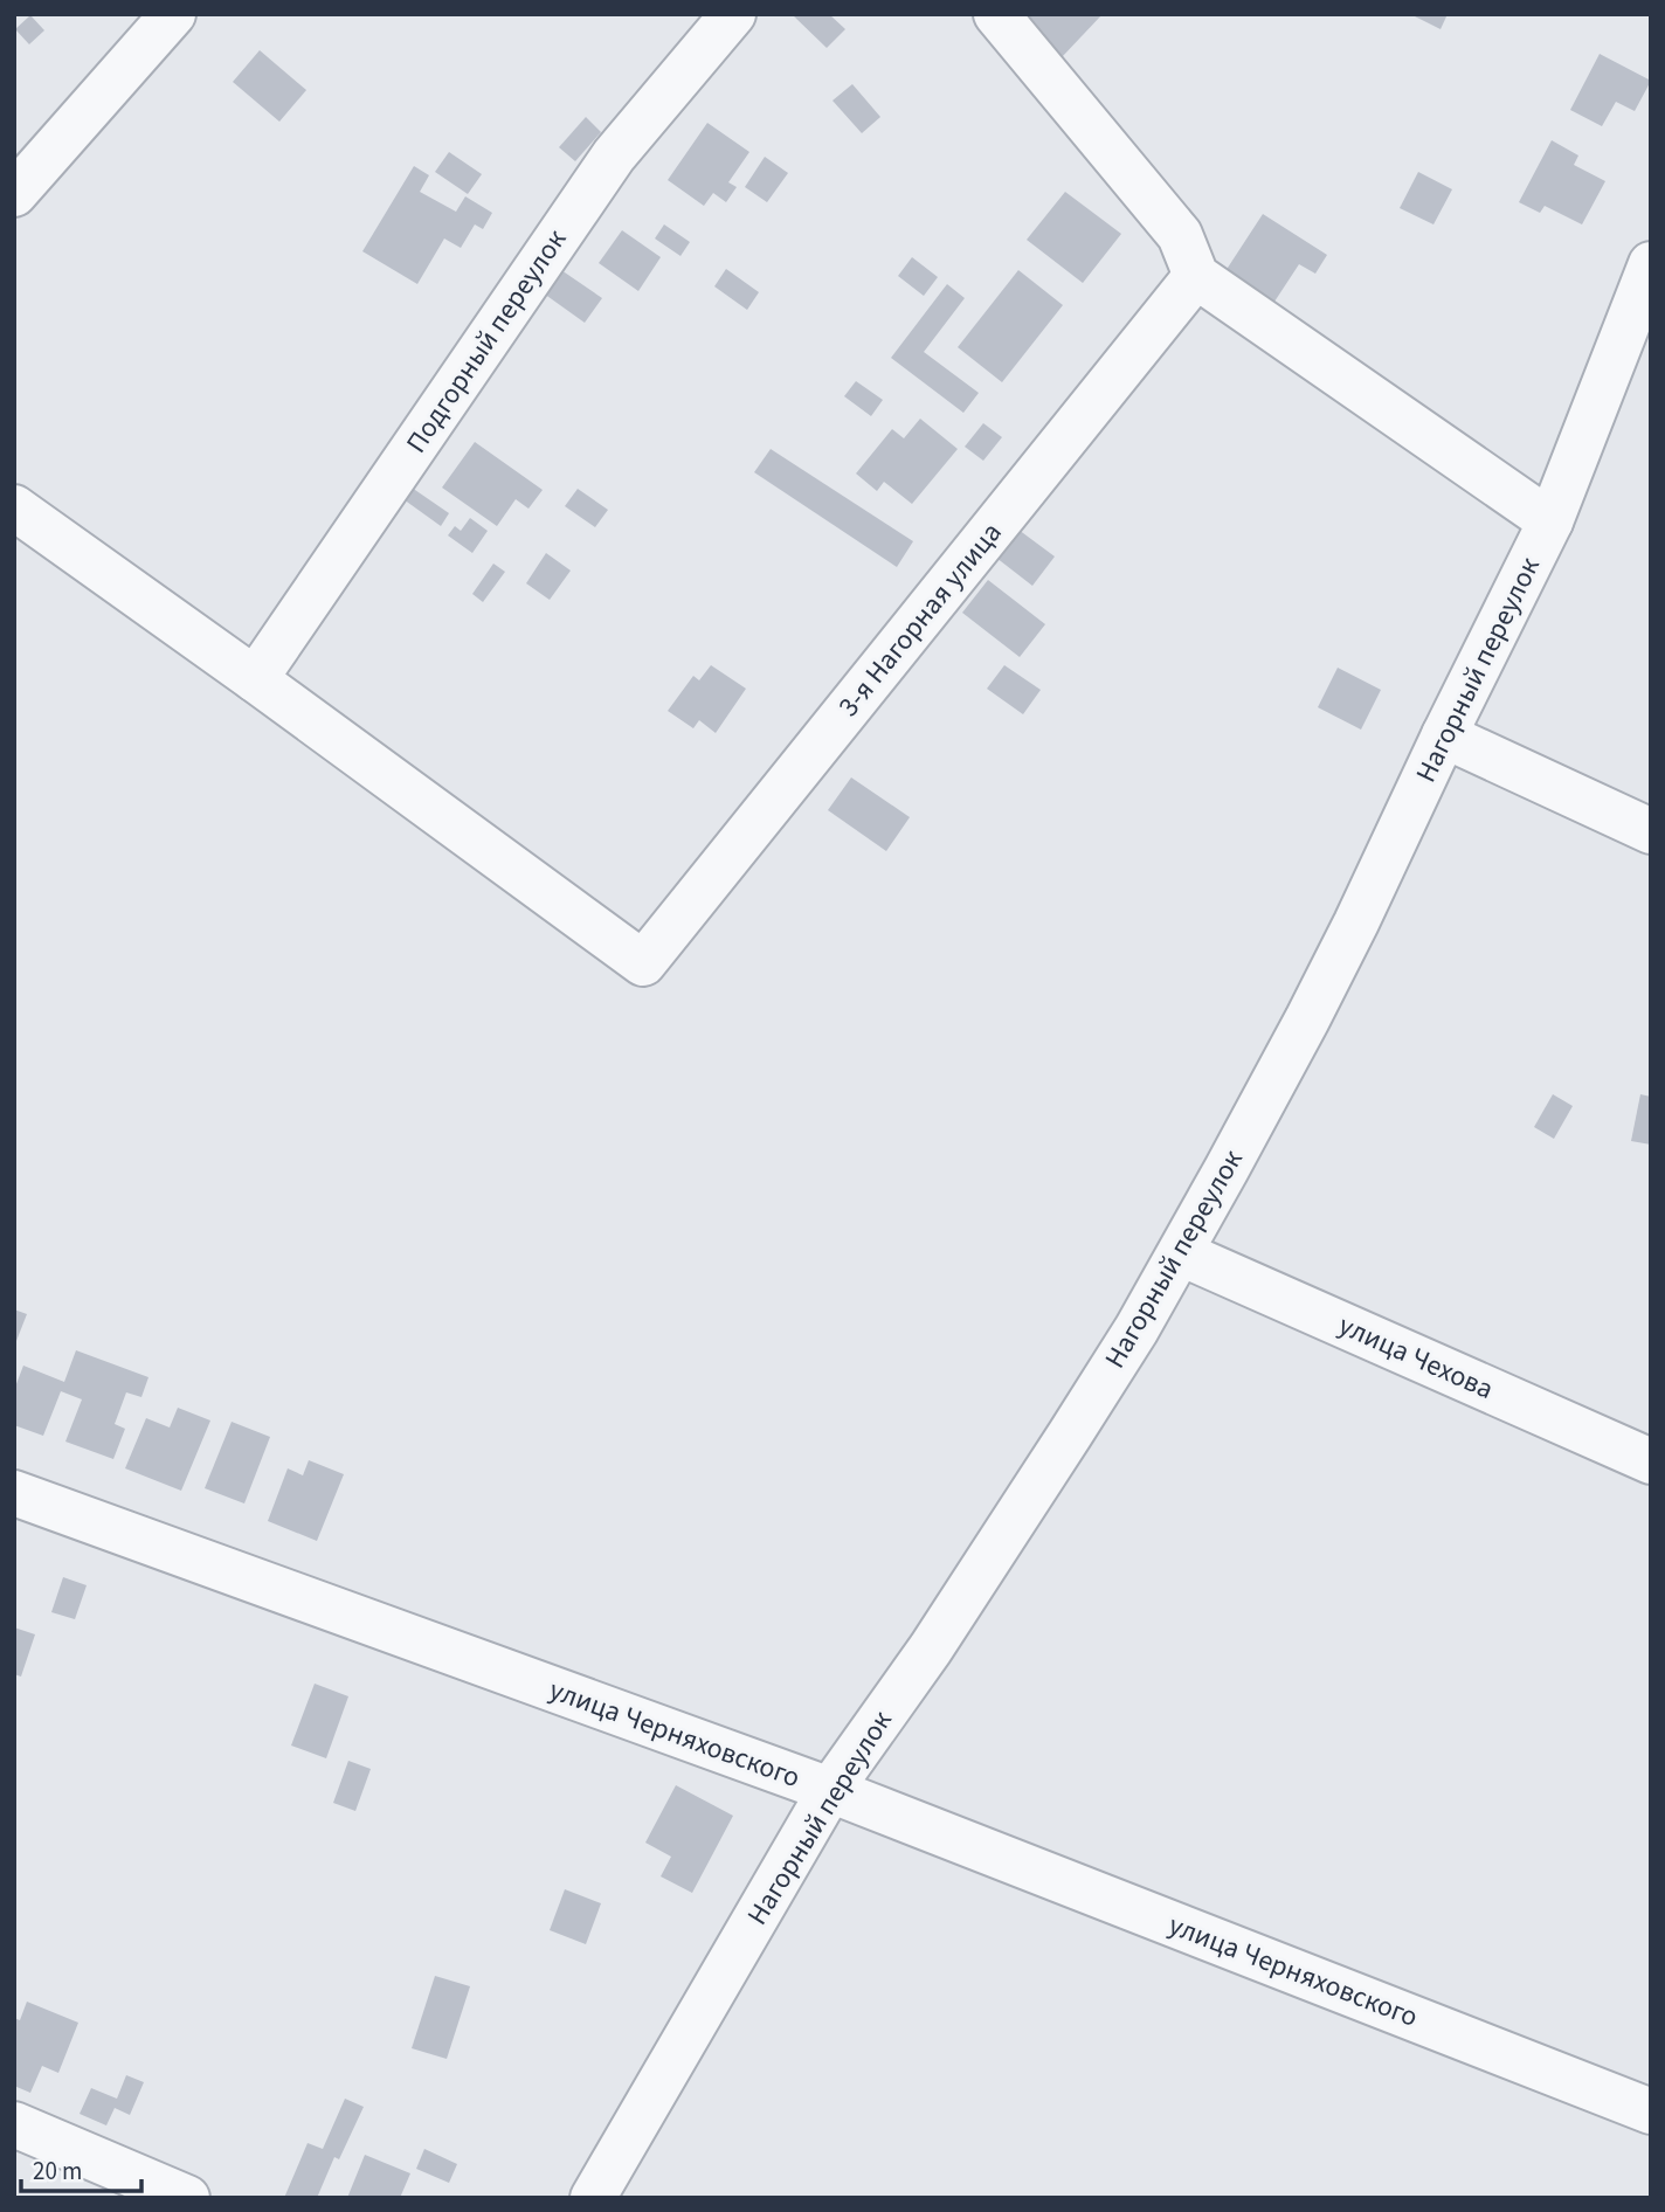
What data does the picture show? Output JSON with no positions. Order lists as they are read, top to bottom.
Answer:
{
  "streets": {
    "street": [
      "Подгорный переулок",
      "3-я Нагорная улица",
      "Нагорный переулок",
      "улица Чехова",
      "улица Черняховского"
    ]
  },
  "crossings": [
    ["Подгорный переулок", "3-я Нагорная улица"],
    ["Нагорный переулок", "улица Чехова"],
    ["Нагорный переулок", "улица Черняховского"]
  ],
  "scale_bar": "20 m"
}
